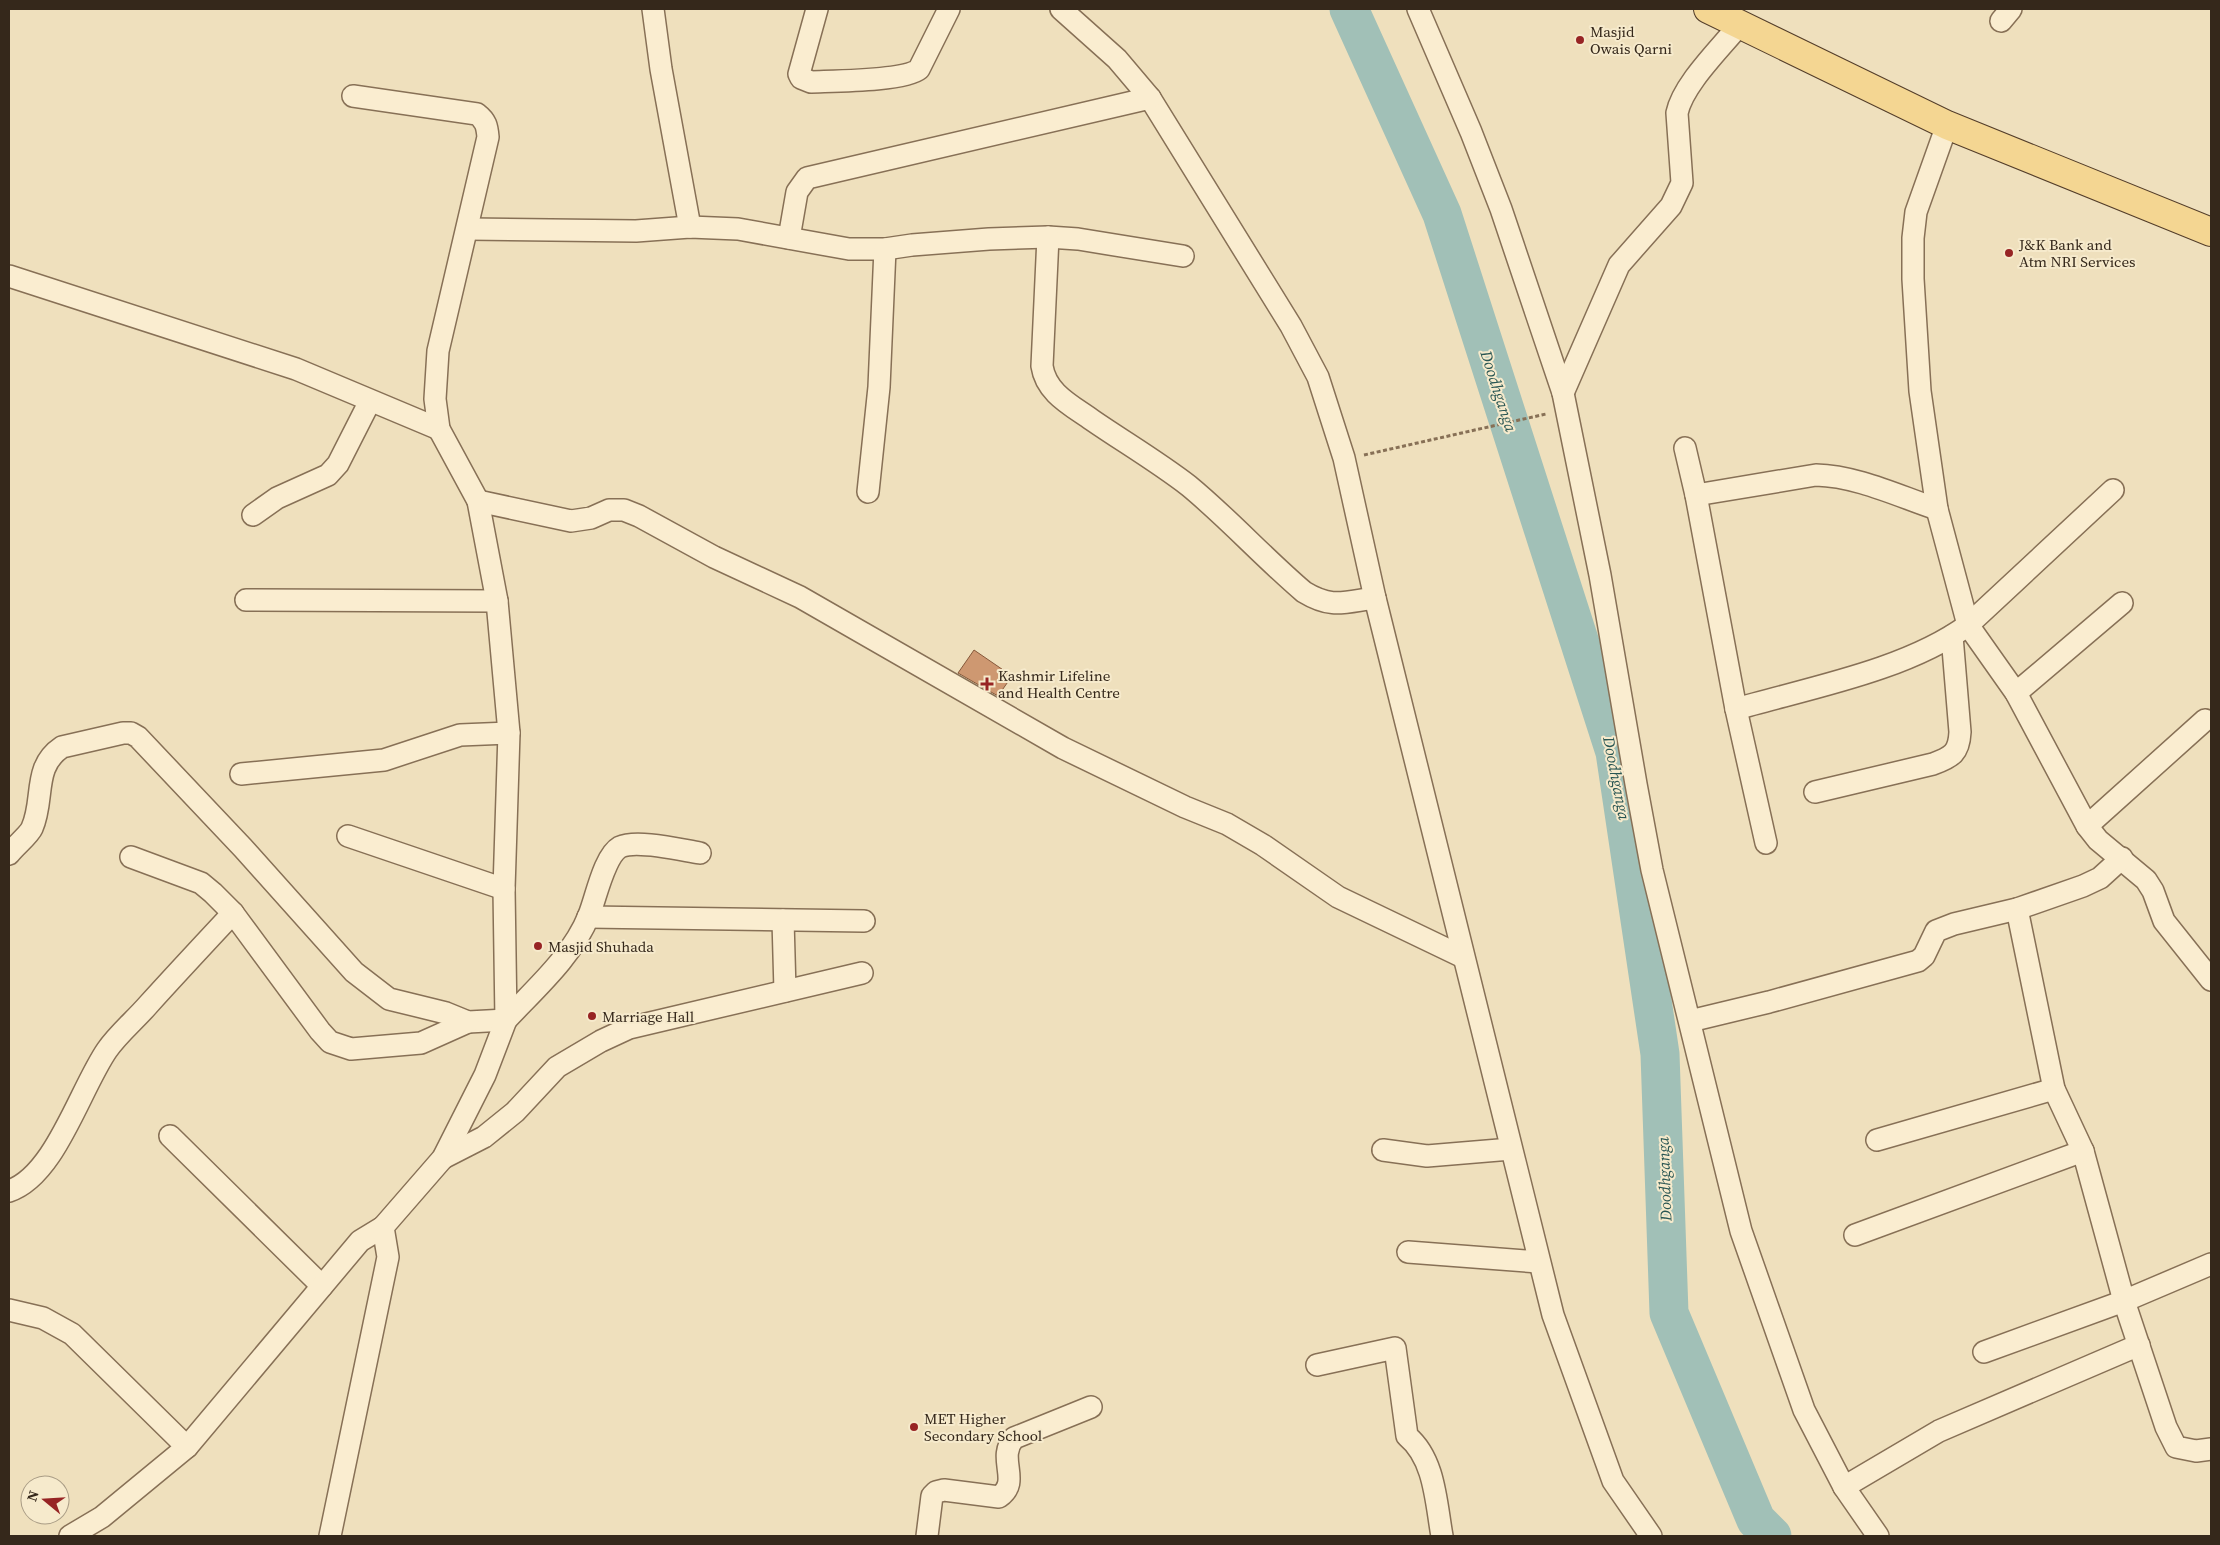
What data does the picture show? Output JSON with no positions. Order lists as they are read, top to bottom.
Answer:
{
  "water": ["Doodhganga"],
  "places": {
    "other": [
      "Masjid Owais Qarni",
      "J&K Bank and Atm NRI Services",
      "Masjid Shuhada",
      "Marriage Hall",
      "MET Higher Secondary School"
    ],
    "health": ["Kashmir Lifeline and Health Centre"]
  },
  "north": "left"
}
